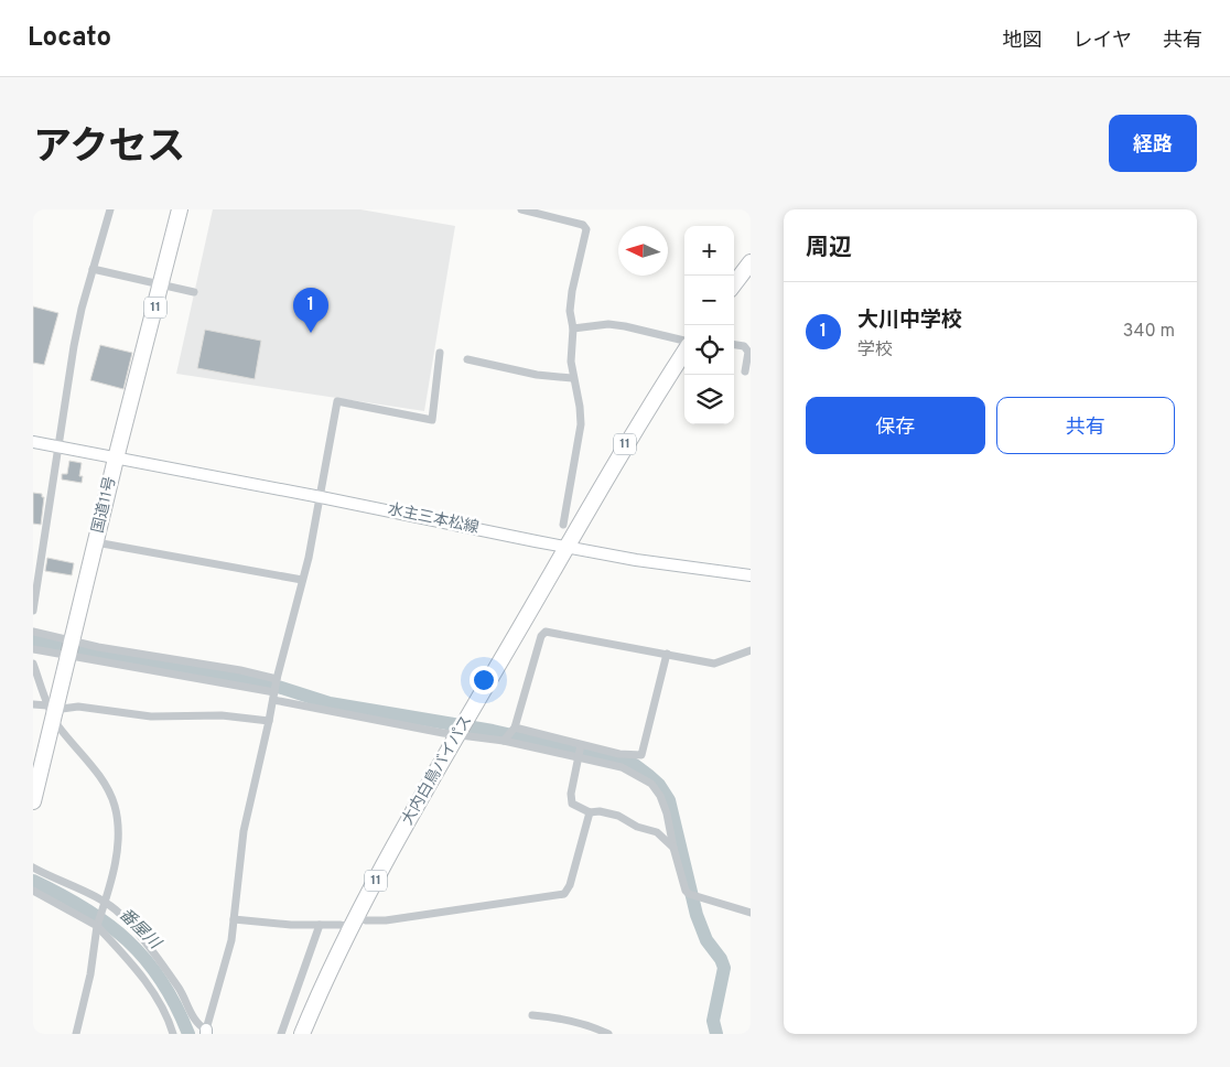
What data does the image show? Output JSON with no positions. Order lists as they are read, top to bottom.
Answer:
{
  "streets": {
    "highway": ["11", "国道11号", "大内白鳥バイパス"],
    "main road": ["水主三本松線"]
  },
  "crossings": [
    ["国道11号", "水主三本松線"],
    ["水主三本松線", "大内白鳥バイパス"]
  ],
  "water": ["番屋川"],
  "north": "left",
  "page": {
    "header": "Locato",
    "nav": ["地図", "レイヤ", "共有"],
    "title": "アクセス",
    "buttons": [
      "経路",
      ["保存", "共有"]
    ],
    "heading": "周辺",
    "map_buttons": ["+", "−"],
    "list": [
      {
        "mark": "1",
        "name": "大川中学校",
        "note": "学校",
        "value": "340 m"
      }
    ],
    "pins": "1"
  }
}
